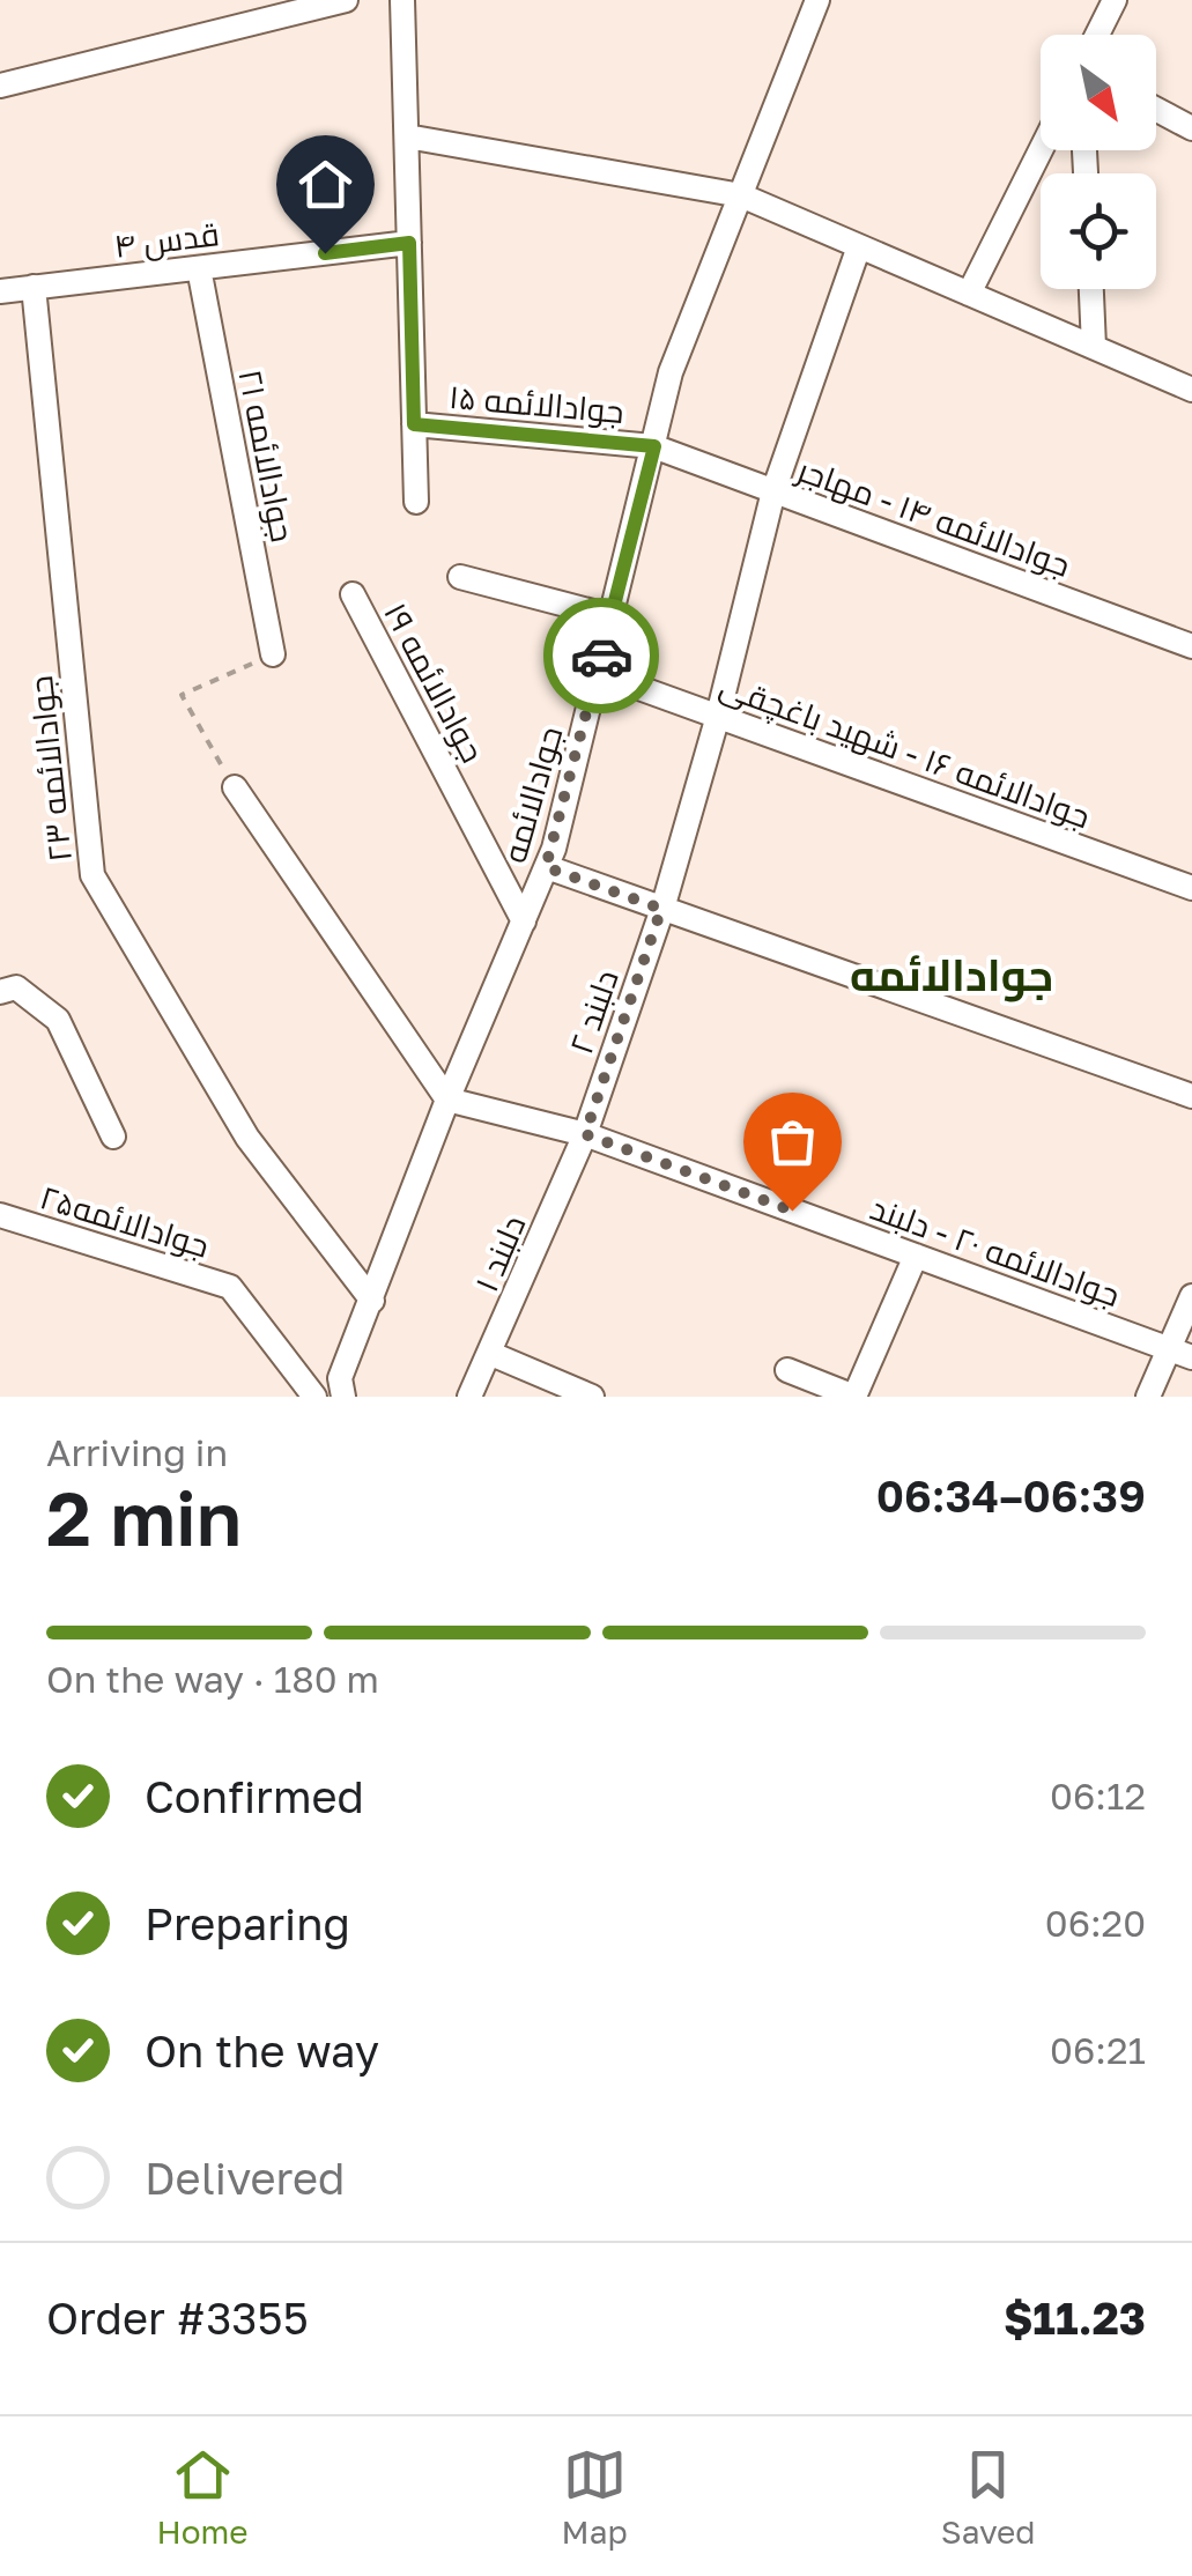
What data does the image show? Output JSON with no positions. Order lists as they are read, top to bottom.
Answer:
{
  "streets": {
    "street": [
      "قدس ۴",
      "جوادالائمه ۱۵",
      "جوادالائمه ۲۱",
      "جوادالائمه ۱۴ - مهاجر",
      "جوادالائمه ۱۹",
      "جوادالائمه ۱۶ - شهید باغچقی",
      "جوادالائمه ۲۳",
      "جوادالائمه",
      "دلبند ۲",
      "جوادالائمه۲۵",
      "جوادالائمه ۲۰ - دلبند",
      "دلبند ۱"
    ]
  },
  "crossings": [
    ["قدس ۴", "جوادالائمه ۲۱"],
    ["قدس ۴", "جوادالائمه ۲۳"],
    ["جوادالائمه ۱۵", "جوادالائمه ۱۴ - مهاجر"],
    ["جوادالائمه ۱۵", "جوادالائمه"],
    ["جوادالائمه ۱۴ - مهاجر", "جوادالائمه"],
    ["جوادالائمه ۱۴ - مهاجر", "دلبند ۲"],
    ["جوادالائمه ۱۹", "جوادالائمه"],
    ["جوادالائمه ۱۶ - شهید باغچقی", "جوادالائمه"],
    ["جوادالائمه ۱۶ - شهید باغچقی", "دلبند ۲"],
    ["جوادالائمه ۲۳", "جوادالائمه"],
    ["جوادالائمه", "جوادالائمه ۲۰ - دلبند"],
    ["دلبند ۲", "جوادالائمه ۲۰ - دلبند"],
    ["دلبند ۲", "دلبند ۱"],
    ["جوادالائمه ۲۰ - دلبند", "دلبند ۱"]
  ],
  "districts": ["جوادالائمه"],
  "north": "bottom right",
  "page": {
    "heading": ["2 min", "Arriving in", "06:34–06:39"],
    "panel": ["Order #3355", "$11.23"],
    "bar": "On the way · 180 m",
    "list": [
      ["Confirmed", "06:12"],
      ["Preparing", "06:20"],
      ["On the way", "06:21"],
      "Delivered"
    ],
    "tabs": ["Home", "Map", "Saved"]
  }
}
